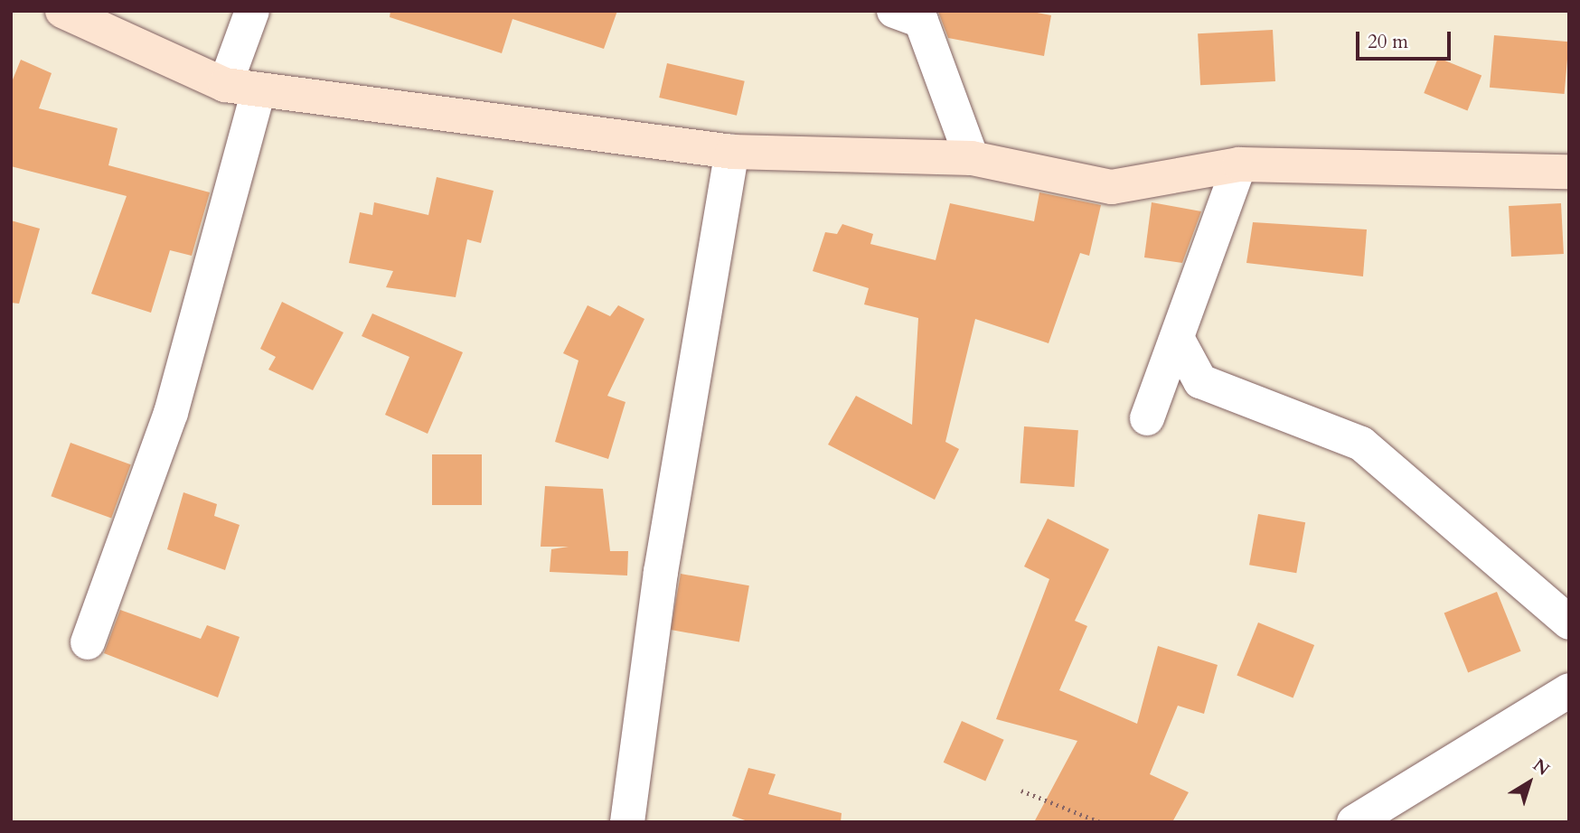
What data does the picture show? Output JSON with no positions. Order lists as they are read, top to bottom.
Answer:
{
  "scale_bar": "20 m",
  "north": "top right"
}
